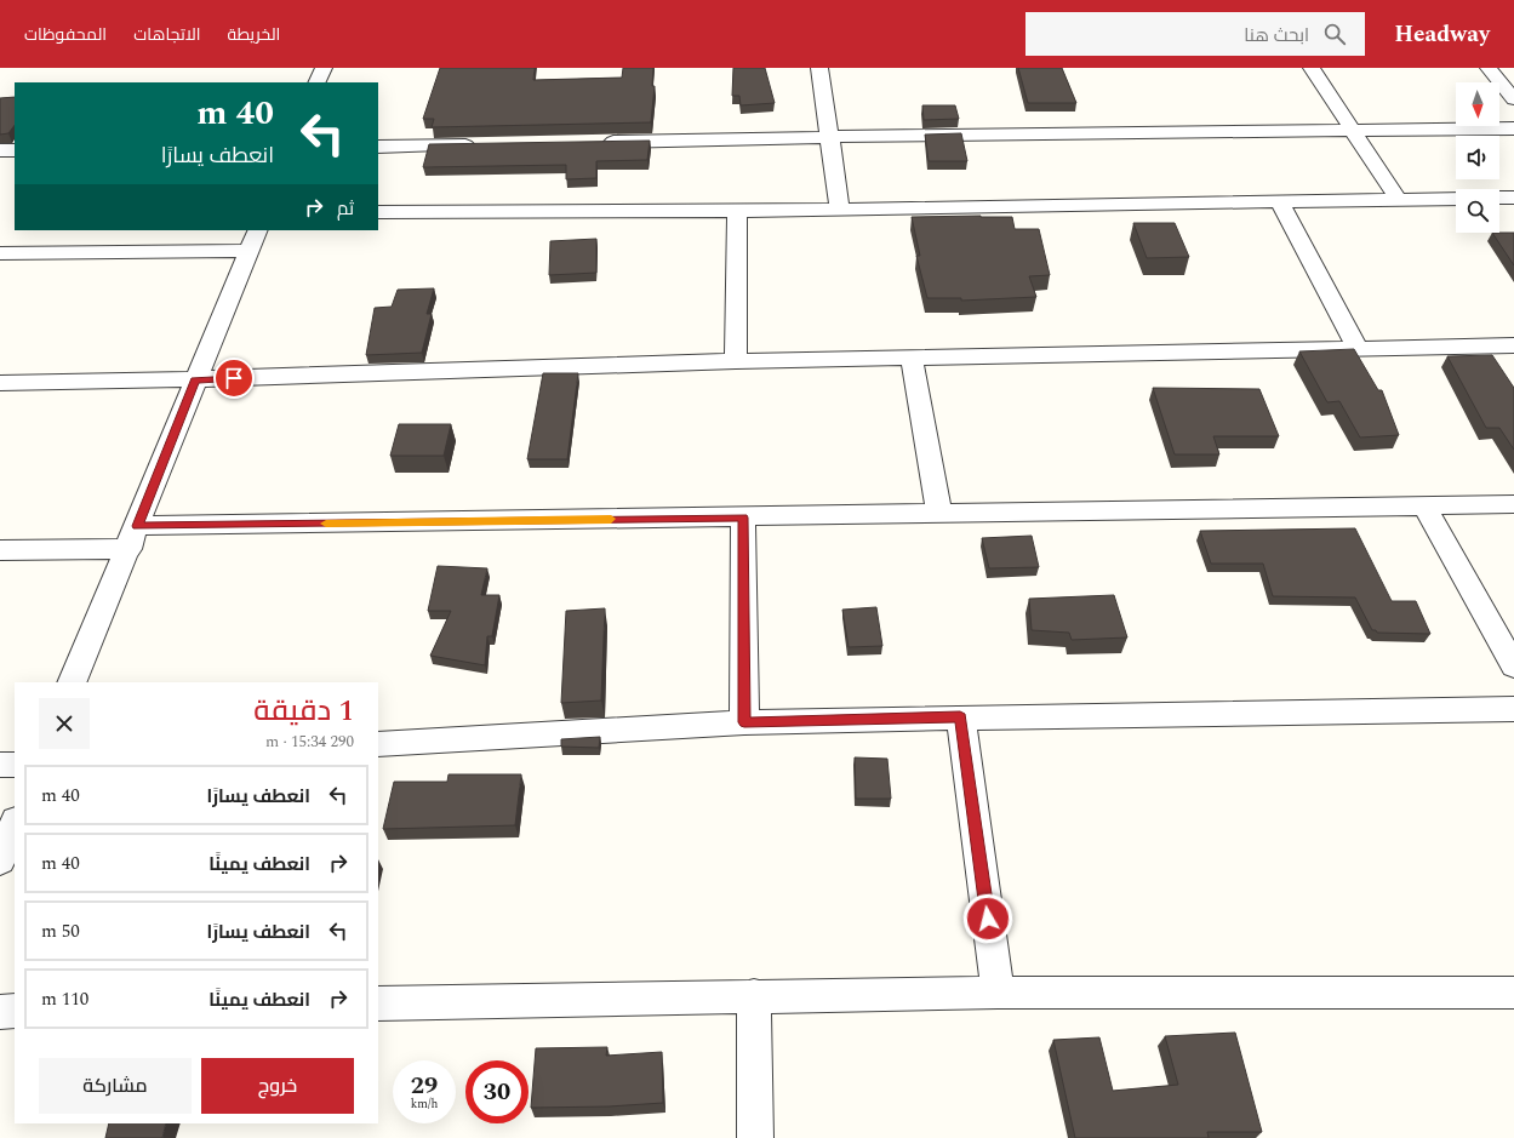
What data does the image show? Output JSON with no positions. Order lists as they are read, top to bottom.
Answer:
{
  "north": "bottom",
  "page": {
    "header": "Headway",
    "search": "ابحث هنا",
    "nav": ["الخريطة", "الاتجاهات", "المحفوظات"],
    "turn": ["40 m", "انعطف يسارًا"],
    "then": "ثم",
    "heading": ["1 دقيقة", "290 m · 15:34"],
    "list": [
      {
        "name": "انعطف يسارًا",
        "value": "40 m"
      },
      {
        "name": "انعطف يمينًا",
        "value": "40 m"
      },
      {
        "name": "انعطف يسارًا",
        "value": "50 m"
      },
      {
        "name": "انعطف يمينًا",
        "value": "110 m"
      }
    ],
    "buttons": ["خروج", "مشاركة"],
    "speed": "29 km/h",
    "limit": "30"
  }
}
